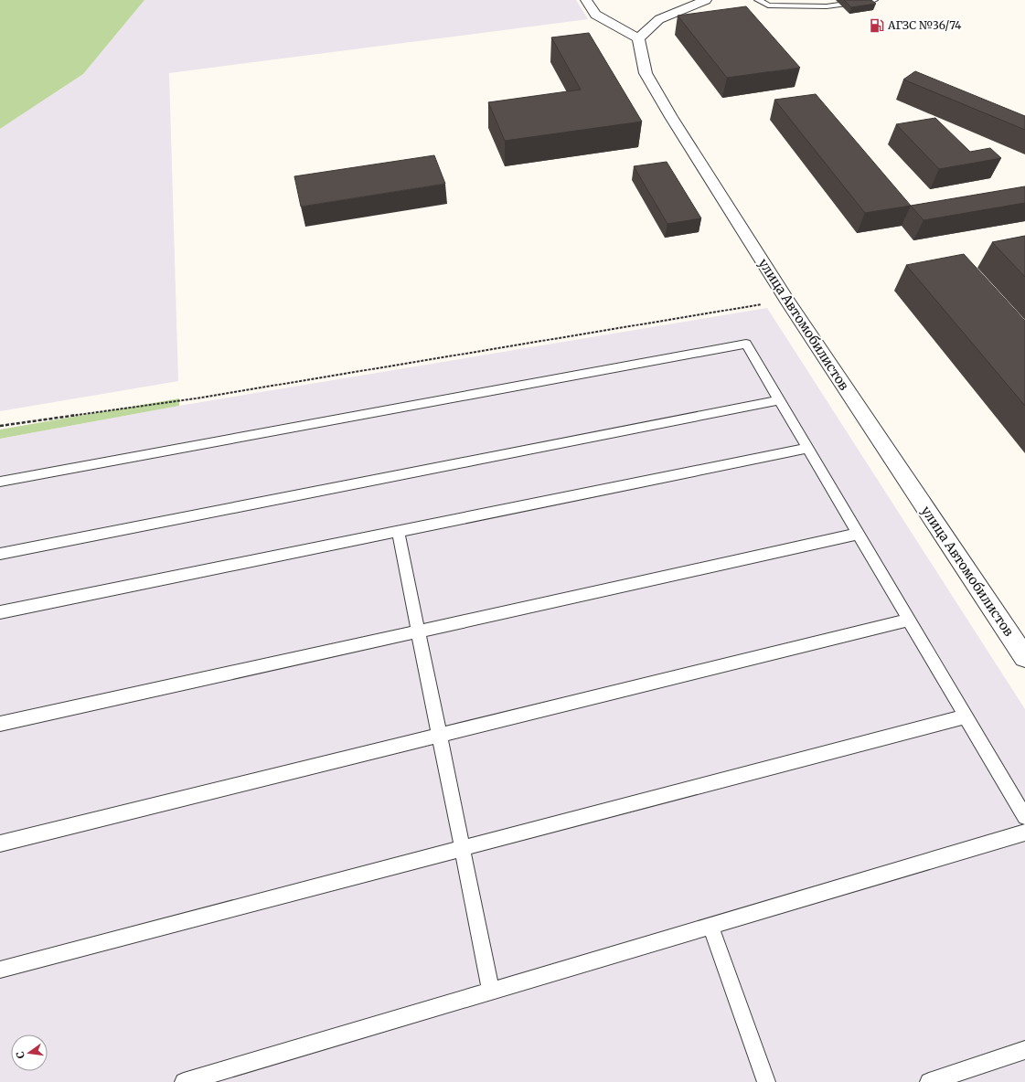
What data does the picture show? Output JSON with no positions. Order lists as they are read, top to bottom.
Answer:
{
  "streets": {
    "street": ["улица Автомобилистов"]
  },
  "places": {
    "fuel station": ["АГЗС №36/74"]
  },
  "north": "left"
}
